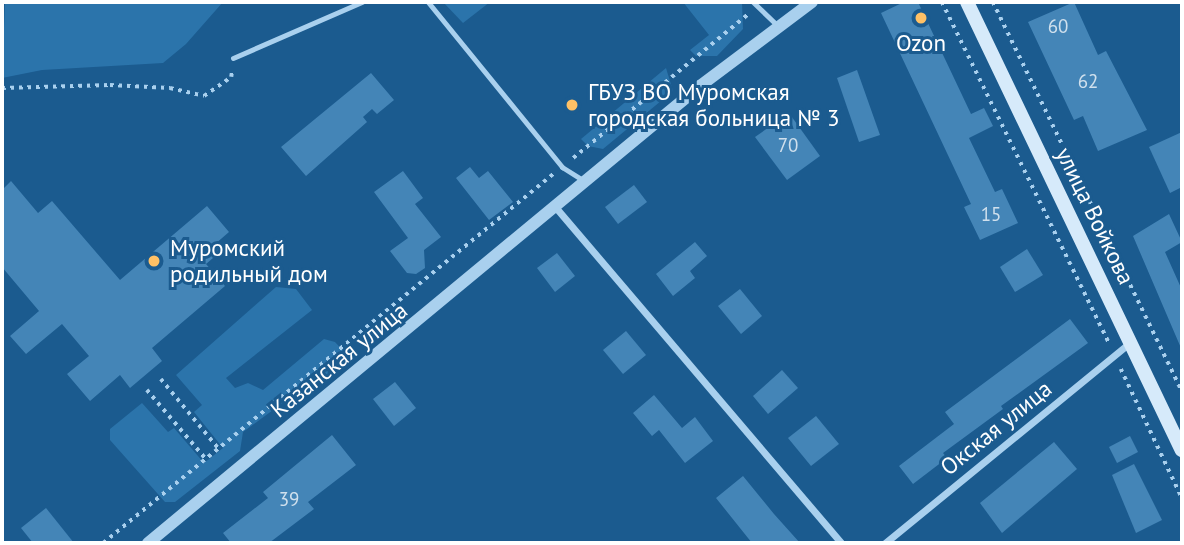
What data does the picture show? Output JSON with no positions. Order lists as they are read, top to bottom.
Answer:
{
  "streets": {
    "main road": ["улица Войкова"],
    "street": ["Казанская улица", "Окская улица"]
  },
  "crossings": [
    ["улица Войкова", "Окская улица"]
  ],
  "places": ["Ozon", "ГБУЗ ВО Муромская городская больница № 3", "Муромский родильный дом"],
  "house_numbers": [
    "60",
    "62",
    "70",
    "15",
    "39"
  ]
}
